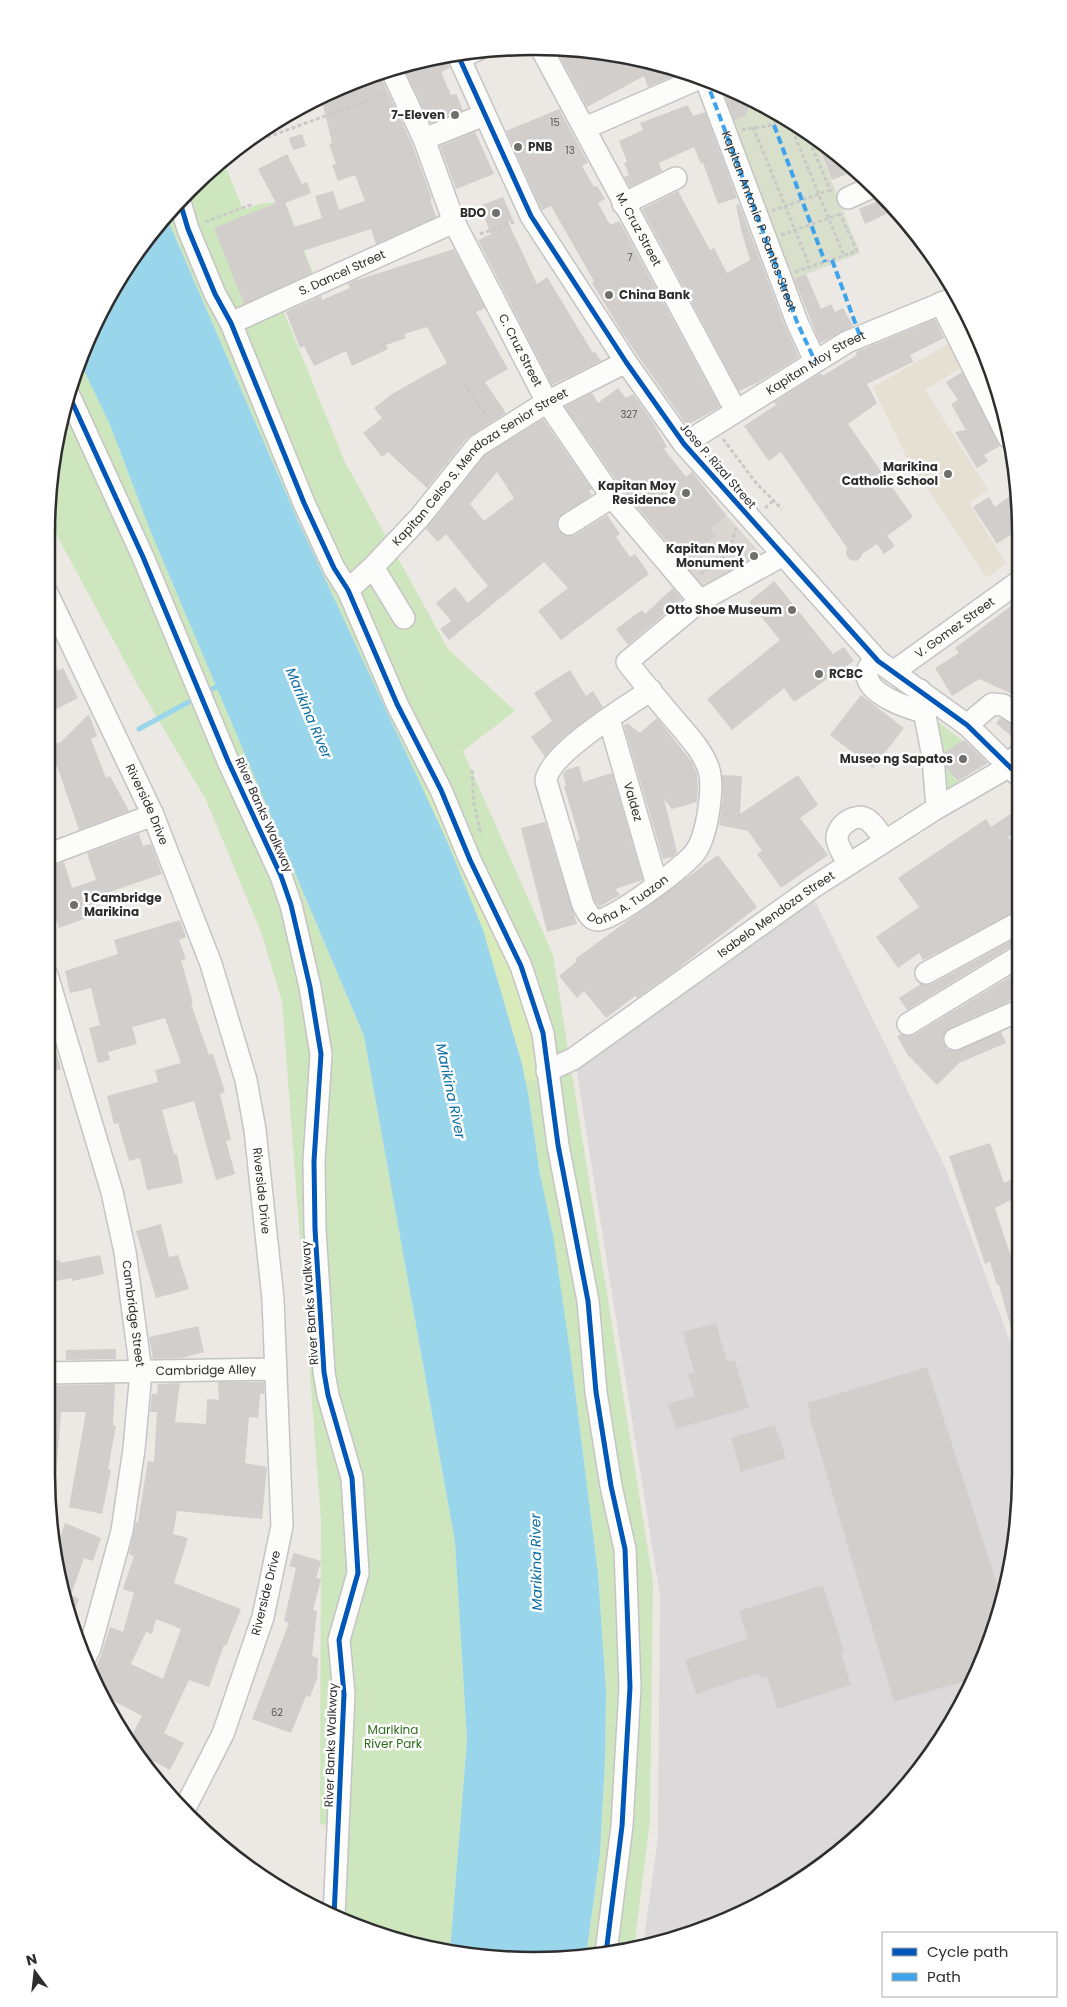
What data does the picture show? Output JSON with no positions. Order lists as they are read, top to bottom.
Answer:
{
  "streets": {
    "street": [
      "Kapitan Antonio P. Santos Street",
      "M. Cruz Street",
      "S. Dancel Street",
      "C. Cruz Street",
      "Kapitan Moy Street",
      "Jose P. Rizal Street",
      "Kapitan Celso S. Mendoza Senior Street",
      "V. Gomez Street",
      "Valdez",
      "Riverside Drive",
      "River Banks Walkway",
      "Doña A. Tuazon",
      "Isabelo Mendoza Street",
      "Cambridge Street",
      "Cambridge Alley"
    ]
  },
  "crossings": [
    ["Kapitan Antonio P. Santos Street", "Kapitan Moy Street"],
    ["M. Cruz Street", "Kapitan Moy Street"],
    ["S. Dancel Street", "C. Cruz Street"],
    ["C. Cruz Street", "Kapitan Celso S. Mendoza Senior Street"],
    ["C. Cruz Street", "Doña A. Tuazon"],
    ["Kapitan Moy Street", "Jose P. Rizal Street"],
    ["Jose P. Rizal Street", "Kapitan Celso S. Mendoza Senior Street"],
    ["Jose P. Rizal Street", "V. Gomez Street"],
    ["Valdez", "Doña A. Tuazon"],
    ["Riverside Drive", "Cambridge Alley"],
    ["Cambridge Street", "Cambridge Alley"]
  ],
  "water": ["Marikina River"],
  "parks": ["Marikina River Park"],
  "places": [
    "7-Eleven",
    "PNB",
    "BDO",
    "China Bank",
    "Marikina Catholic School",
    "Kapitan Moy Residence",
    "Kapitan Moy Monument",
    "Otto Shoe Museum",
    "RCBC",
    "Museo ng Sapatos",
    "1 Cambridge Marikina"
  ],
  "house_numbers": [
    "15",
    "13",
    "7",
    "327",
    "62"
  ],
  "legend": ["Cycle path", "Path"],
  "north": "top"
}
